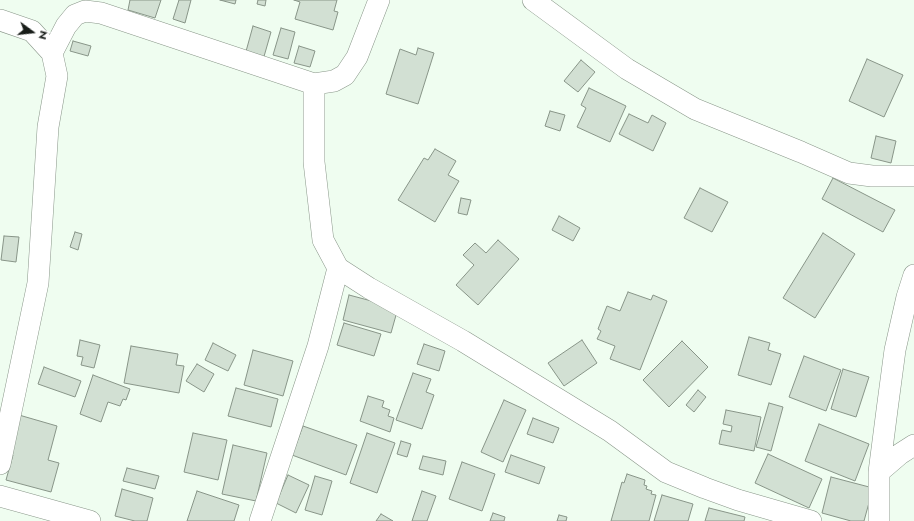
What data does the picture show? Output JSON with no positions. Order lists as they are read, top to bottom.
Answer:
{
  "north": "right"
}
